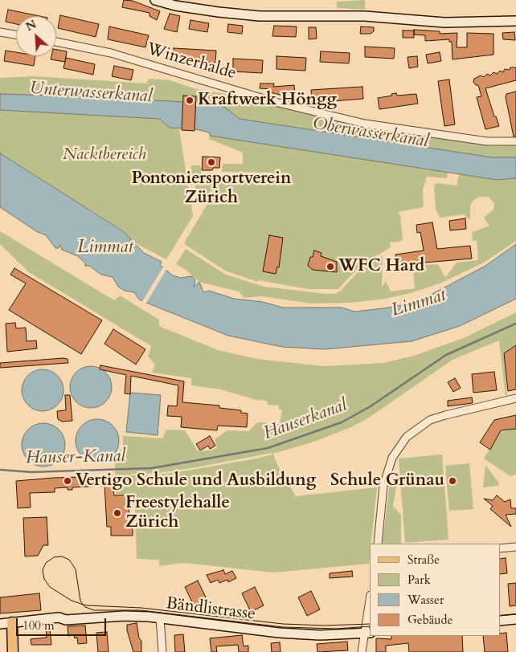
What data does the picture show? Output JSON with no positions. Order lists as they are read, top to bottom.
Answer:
{
  "streets": {
    "street": ["Winzerhalde", "Bändlistrasse"]
  },
  "water": [
    "Unterwasserkanal",
    "Oberwasserkanal",
    "Limmat",
    "Hauserkanal",
    "Hauser-Kanal"
  ],
  "parks": ["Nacktbereich"],
  "places": [
    "Kraftwerk Höngg",
    "Pontoniersportverein Zürich",
    "WFC Hard",
    "Vertigo Schule und Ausbildung",
    "Schule Grünau",
    "Freestylehalle Zürich"
  ],
  "legend": [
    "Straße",
    "Park",
    "Wasser",
    "Gebäude"
  ],
  "scale_bar": "100 m",
  "north": "top left"
}
